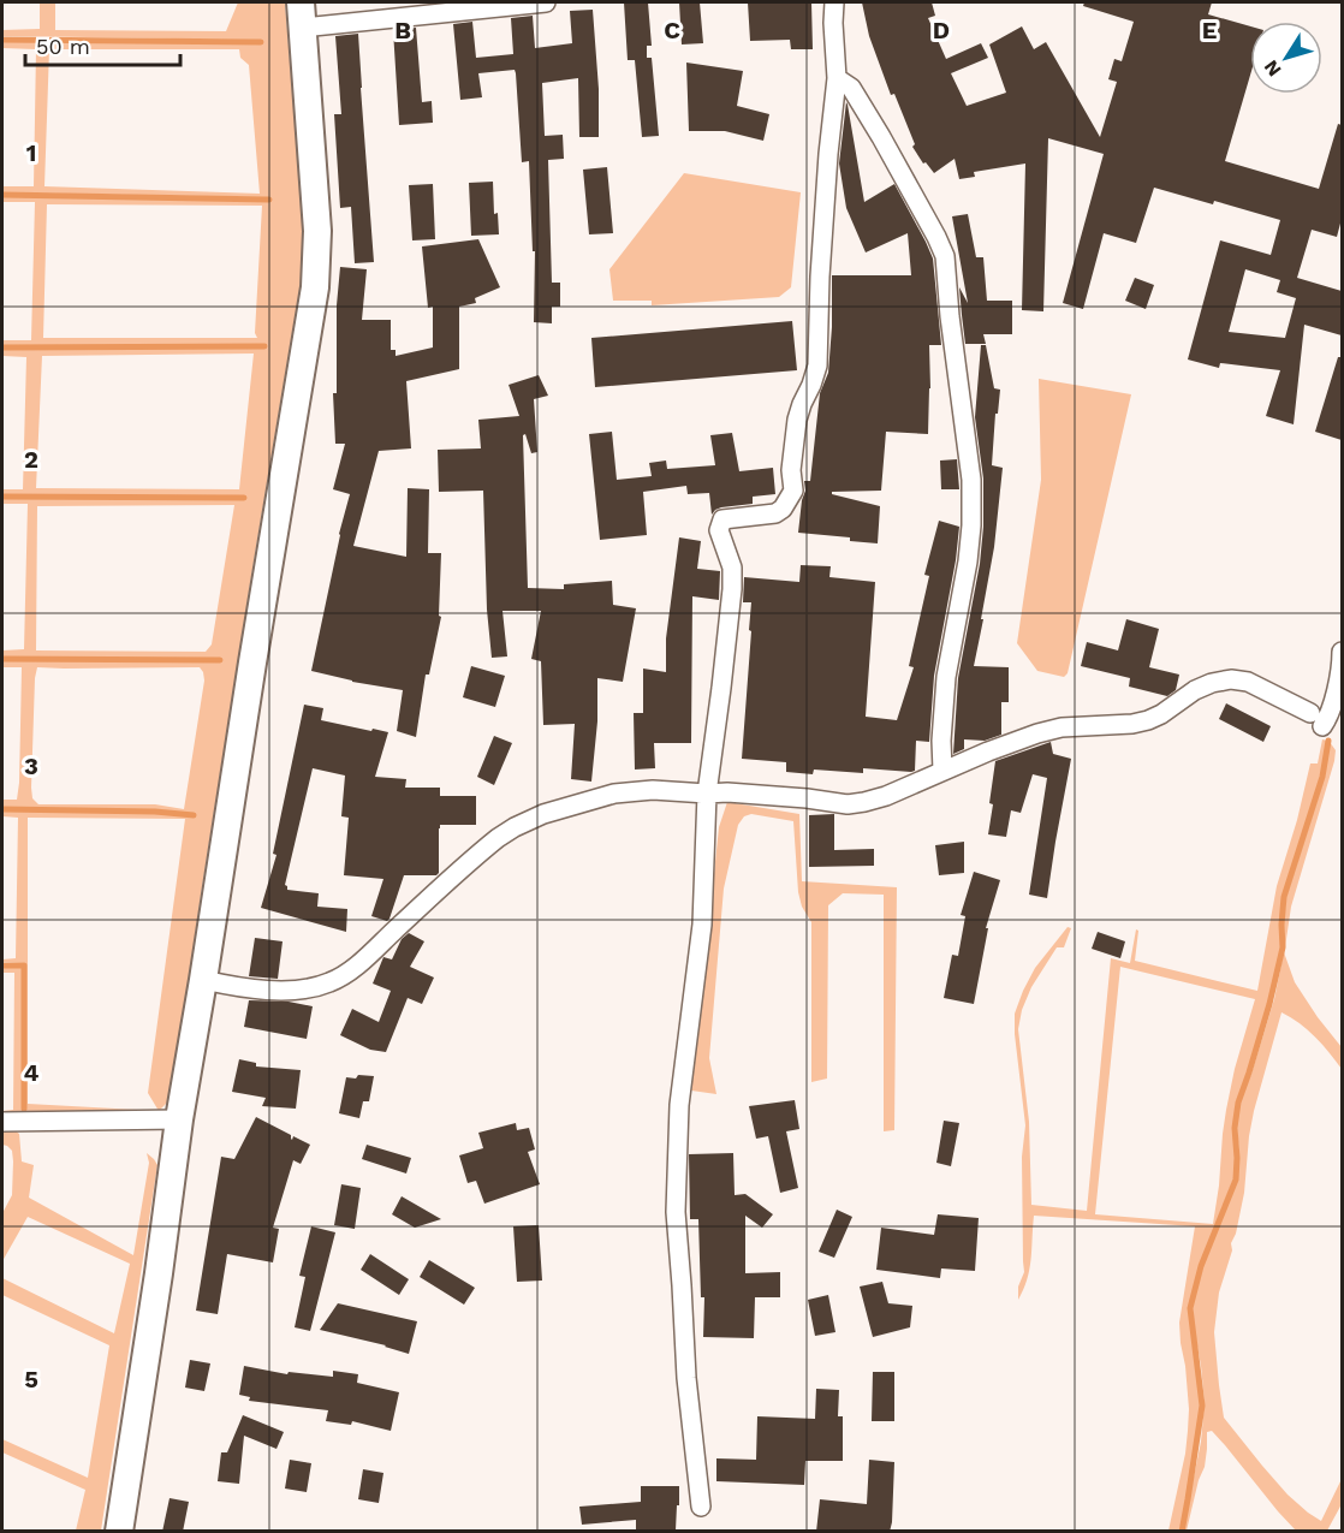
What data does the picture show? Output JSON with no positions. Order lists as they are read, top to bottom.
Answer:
{
  "scale_bar": "50 m",
  "north": "bottom left",
  "grid": {
    "columns": [
      "B",
      "C",
      "D",
      "E"
    ],
    "rows": [
      "1",
      "2",
      "3",
      "4",
      "5"
    ]
  }
}
